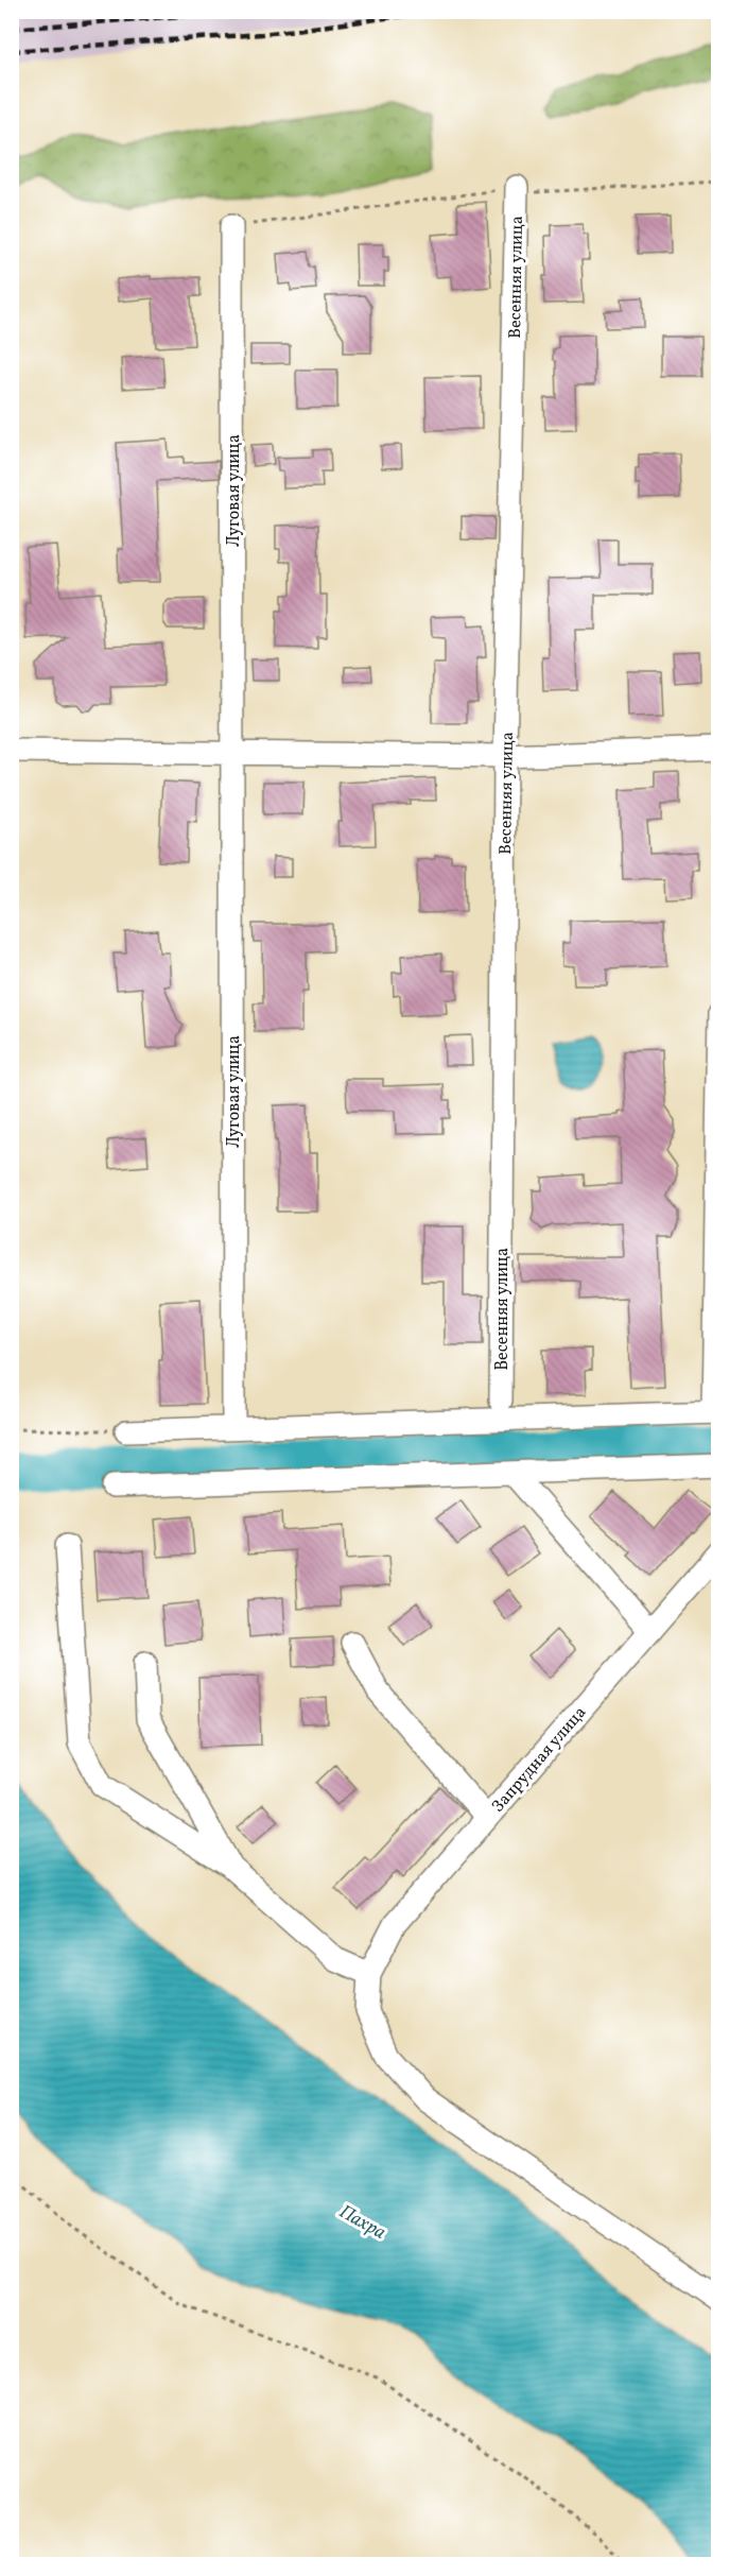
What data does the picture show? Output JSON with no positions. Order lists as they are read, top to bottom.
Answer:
{
  "streets": {
    "street": ["Весенняя улица", "Луговая улица", "Запрудная улица"]
  },
  "water": ["Пахра"]
}
